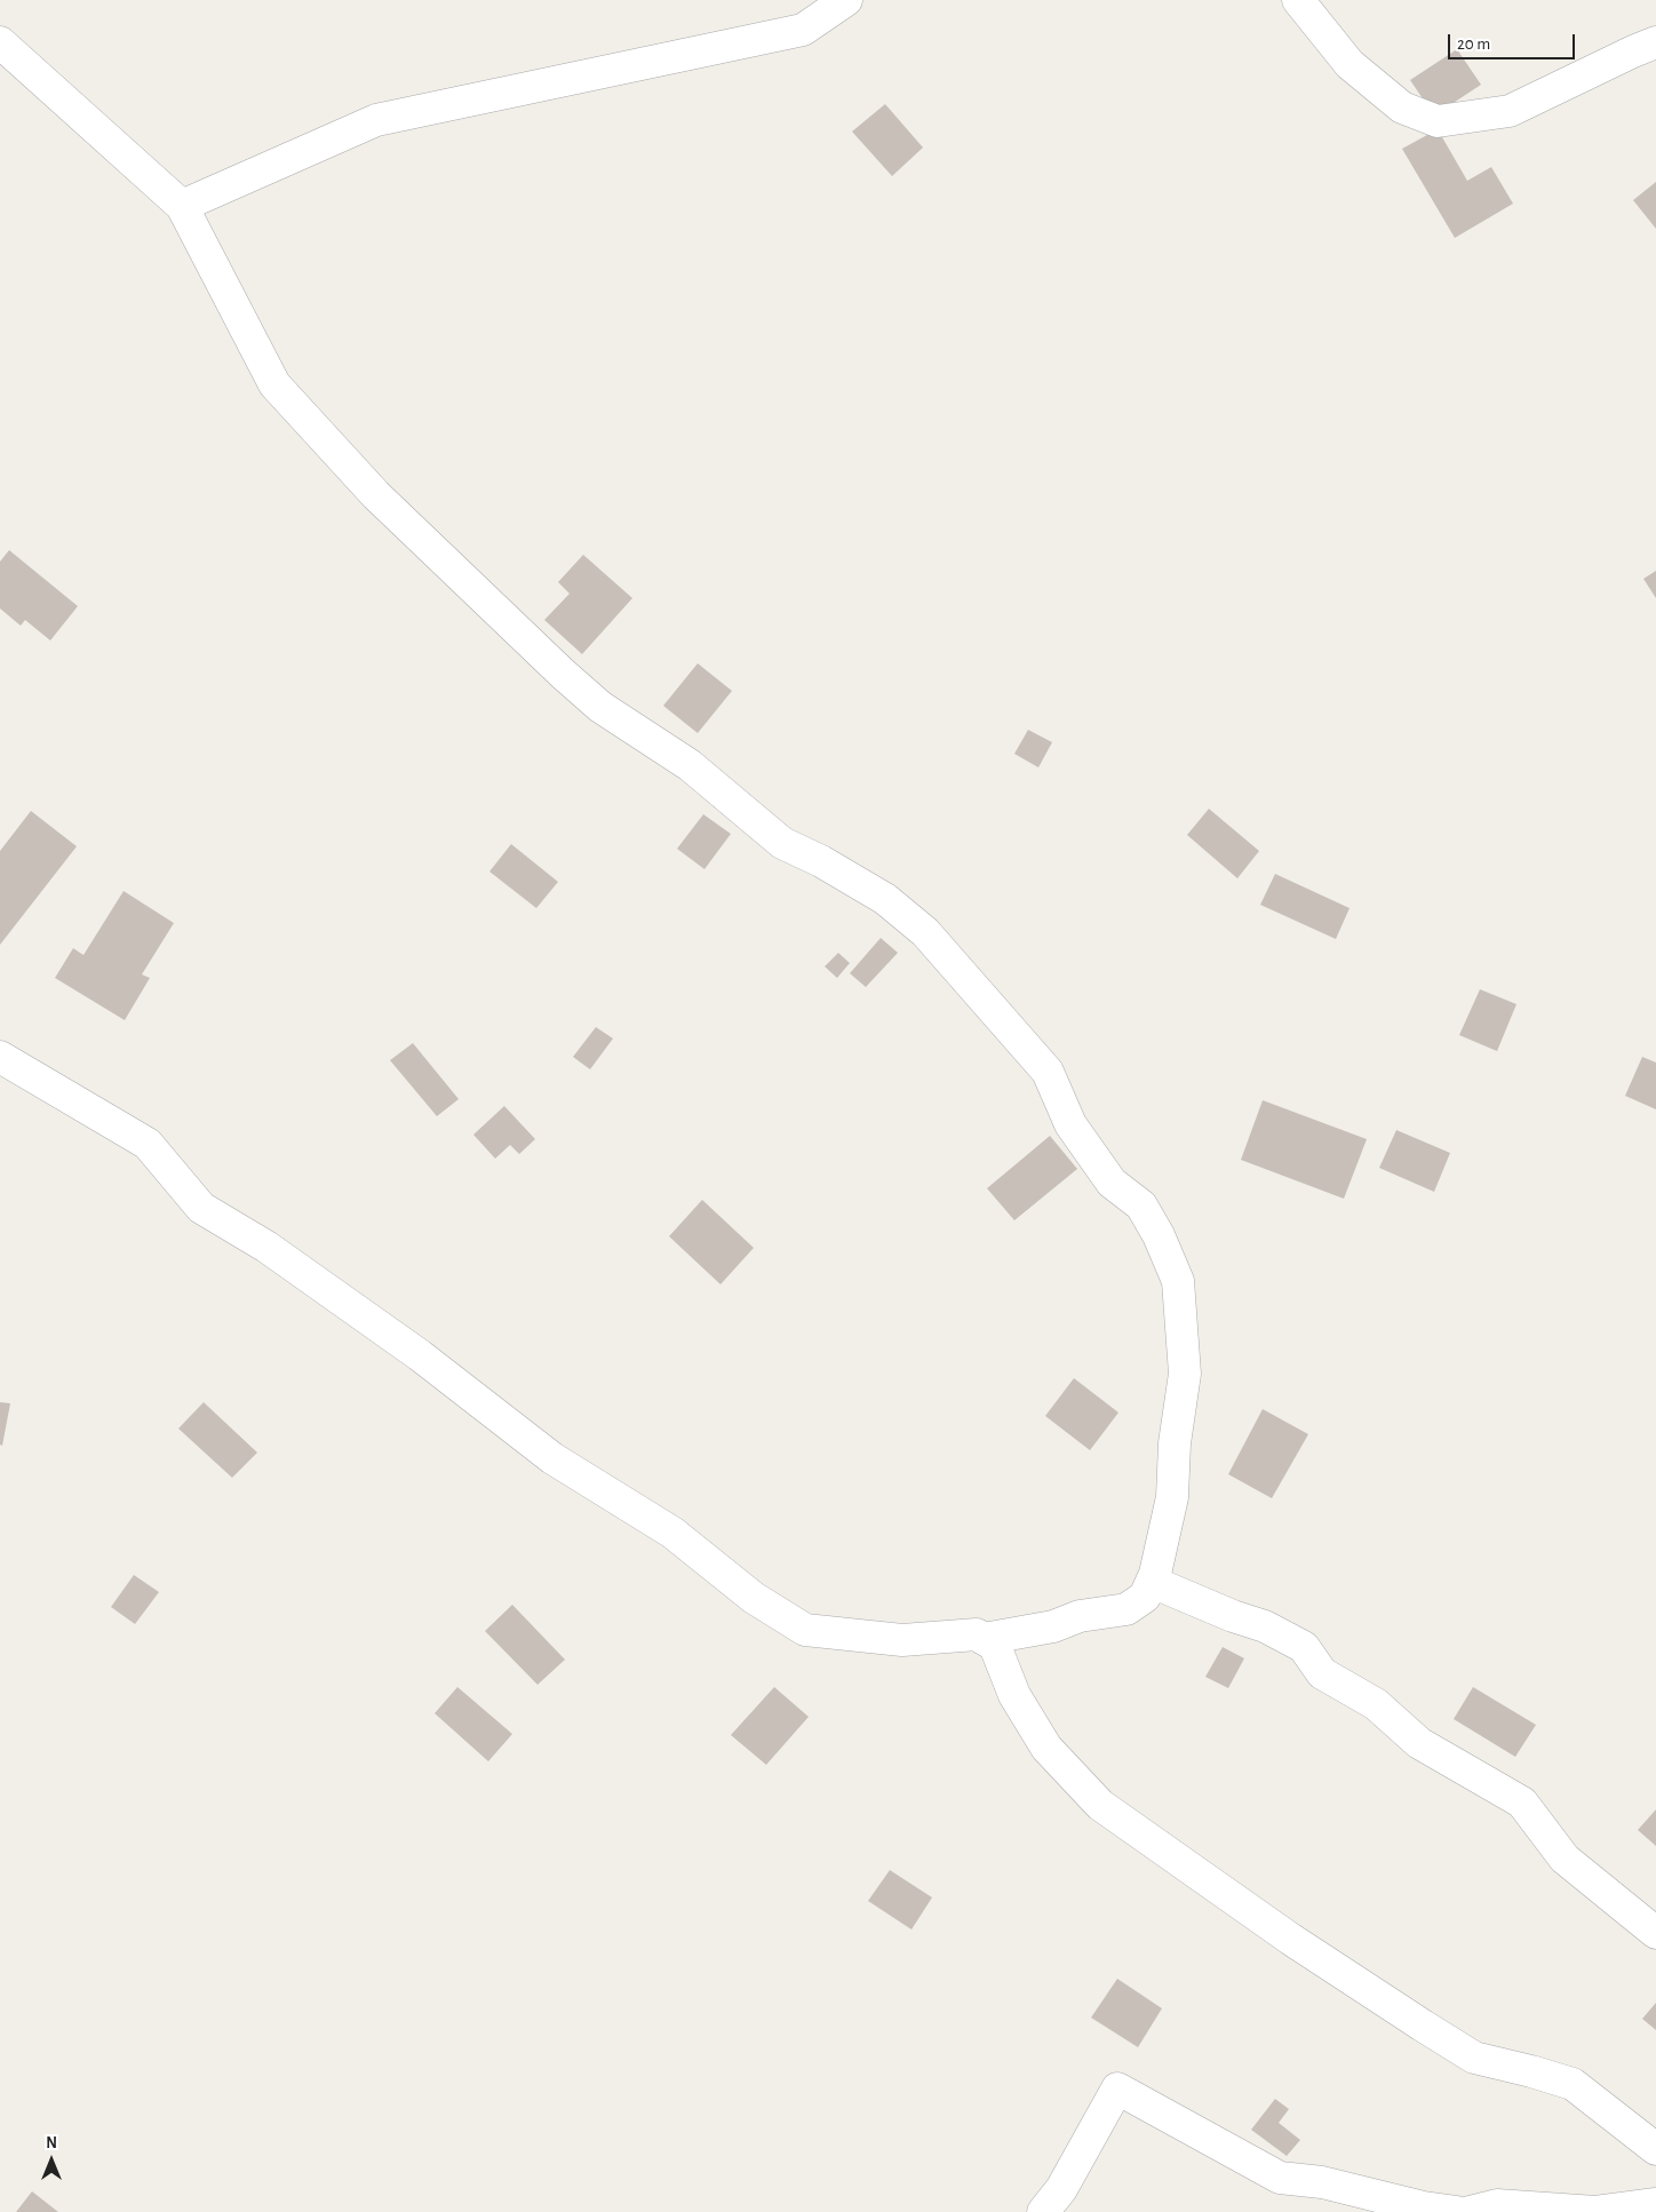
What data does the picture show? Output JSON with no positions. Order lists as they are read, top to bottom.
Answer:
{
  "scale_bar": "20 m",
  "north": "top"
}
